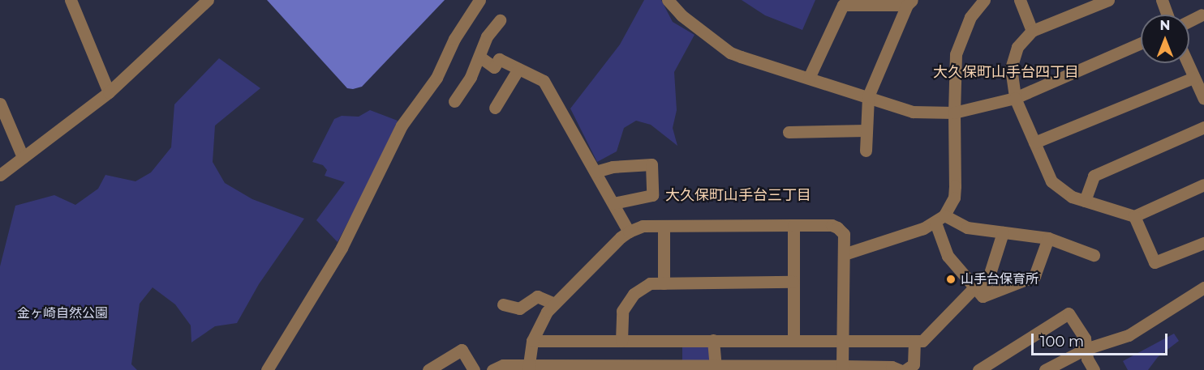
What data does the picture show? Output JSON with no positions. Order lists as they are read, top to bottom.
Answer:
{
  "districts": ["大久保町山手台四丁目", "大久保町山手台三丁目"],
  "parks": ["金ヶ崎自然公園"],
  "places": ["山手台保育所"],
  "scale_bar": "100 m",
  "north": "top"
}
